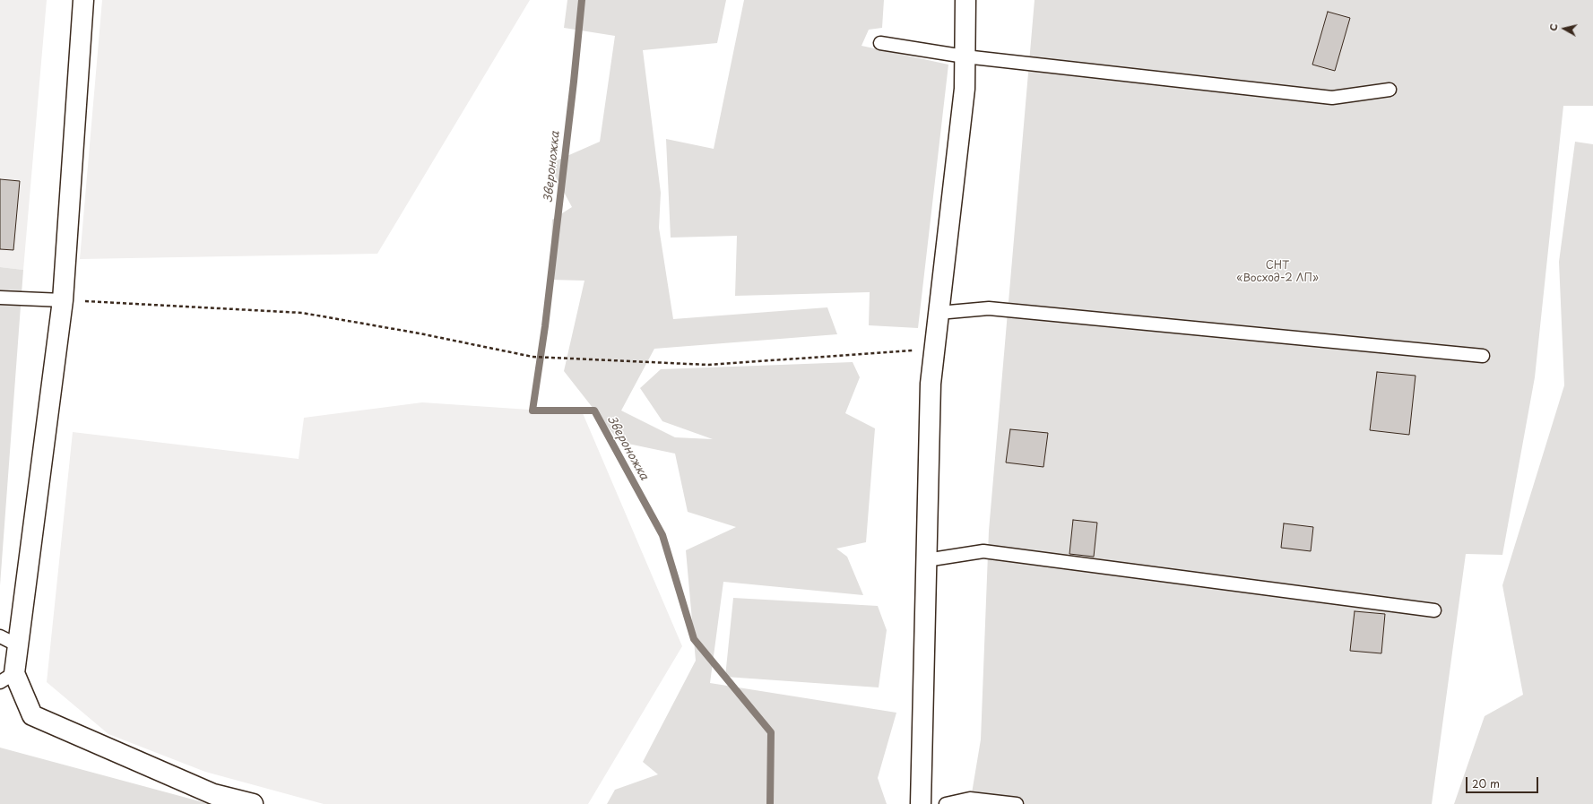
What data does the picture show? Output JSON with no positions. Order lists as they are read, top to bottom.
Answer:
{
  "water": ["Звероножка"],
  "parks": ["СНТ «Восход-2 ЛП»"],
  "scale_bar": "20 m",
  "north": "left"
}
